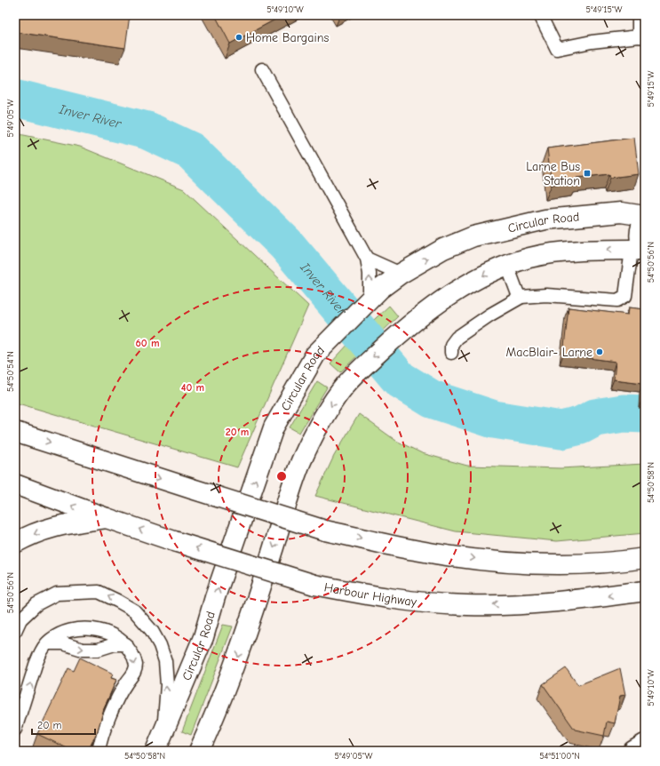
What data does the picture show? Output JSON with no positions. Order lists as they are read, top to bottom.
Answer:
{
  "streets": {
    "main road": ["Circular Road", "Harbour Highway"]
  },
  "water": ["Inver River"],
  "places": {
    "other": ["Home Bargains", "MacBlair- Larne"],
    "transit": ["Larne Bus Station"]
  },
  "scale_bar": "20 m",
  "coordinates": [
    "5°49'10\"W",
    "5°49'15\"W",
    "5°49'05\"W",
    "54°50'56\"N",
    "54°50'54\"N",
    "54°50'58\"N",
    "54°51'00\"N"
  ],
  "rings": ["60 m", "40 m", "20 m"]
}
